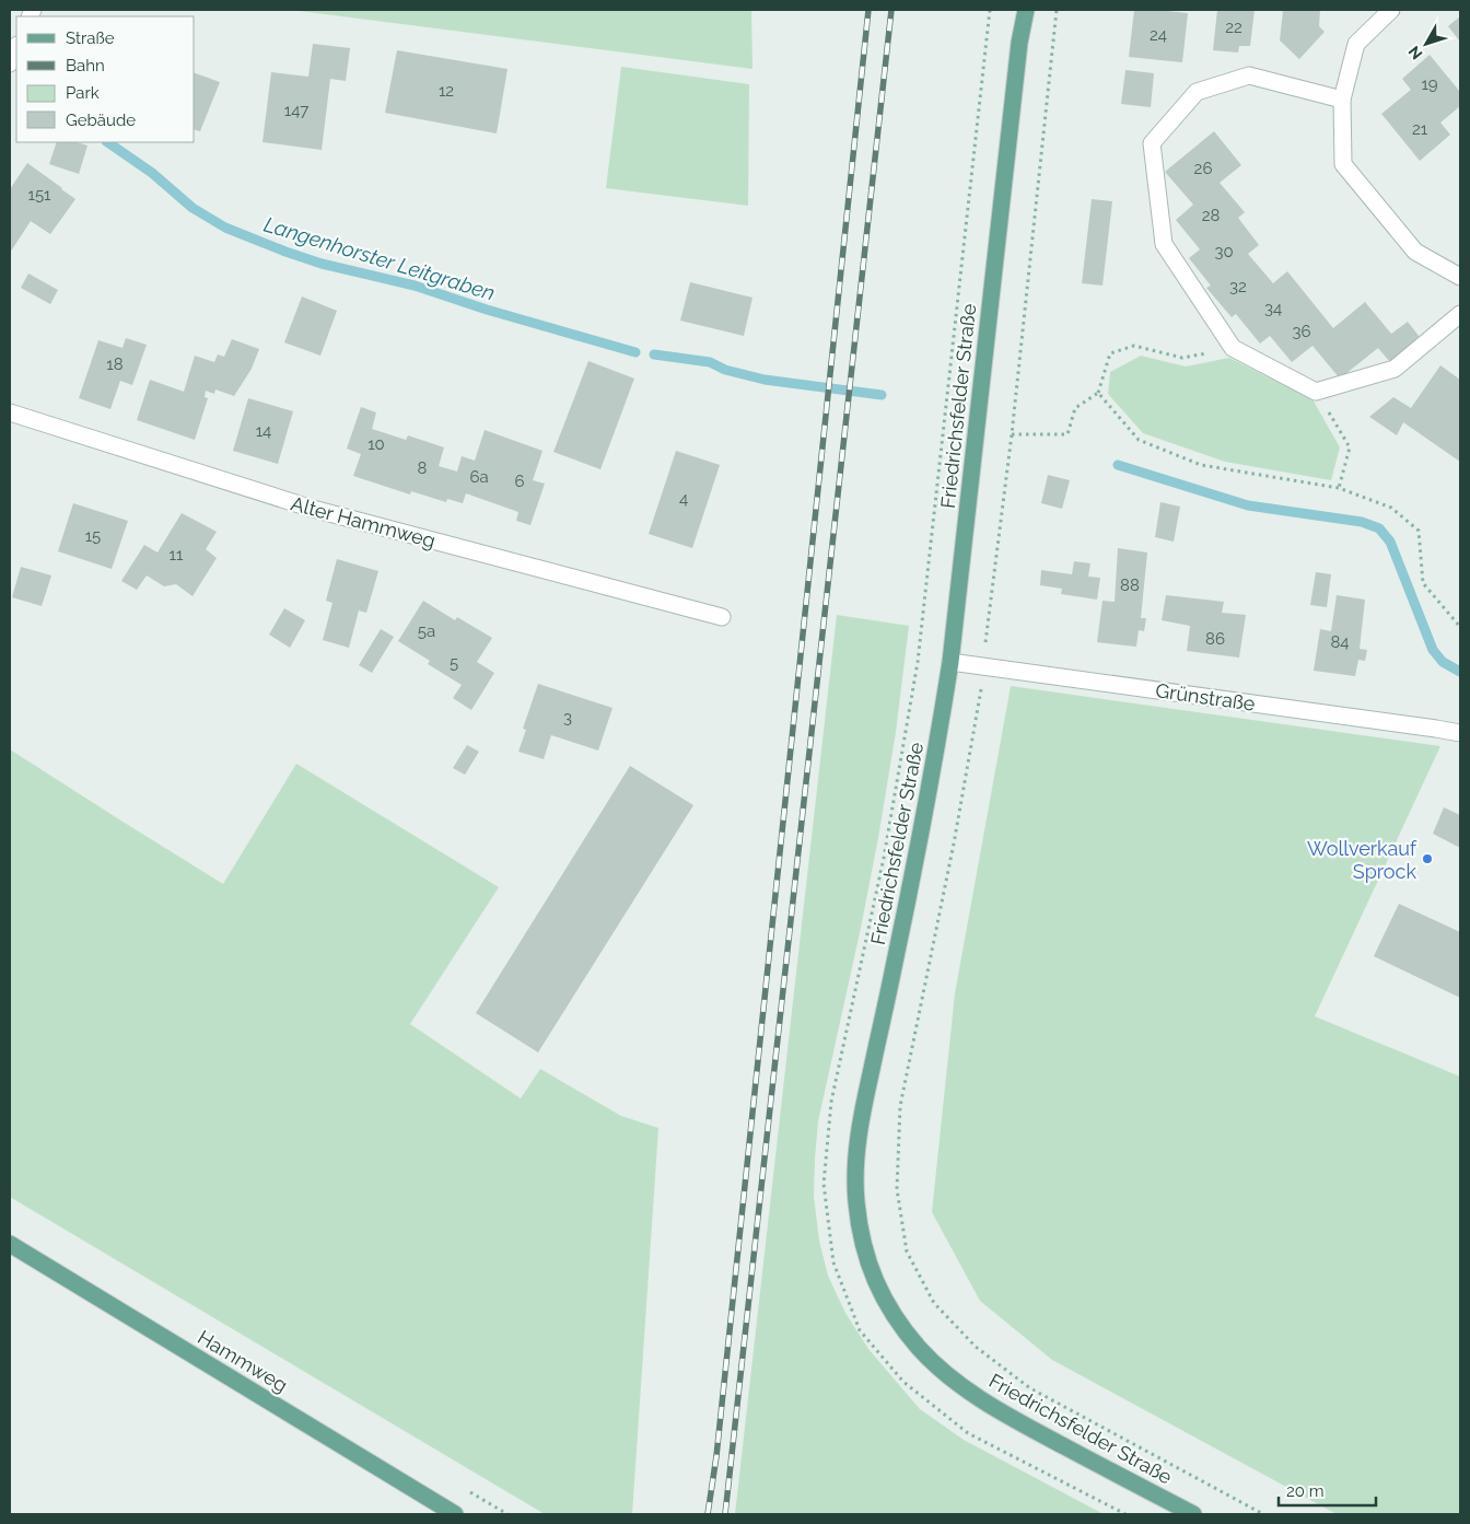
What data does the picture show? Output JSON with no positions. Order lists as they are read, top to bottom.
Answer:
{
  "streets": {
    "main road": ["Friedrichsfelder Straße", "Hammweg"],
    "street": ["Alter Hammweg", "Grünstraße"]
  },
  "crossings": [
    ["Friedrichsfelder Straße", "Grünstraße"]
  ],
  "water": ["Langenhorster Leitgraben"],
  "places": ["Wollverkauf Sprock"],
  "house_numbers": [
    "22",
    "24",
    "19",
    "12",
    "147",
    "21",
    "26",
    "151",
    "28",
    "30",
    "32",
    "34",
    "36",
    "18",
    "14",
    "10",
    "8",
    "6a",
    "6",
    "4",
    "15",
    "11",
    "88",
    "5a",
    "86",
    "84",
    "5",
    "3"
  ],
  "legend": [
    "Straße",
    "Bahn",
    "Park",
    "Gebäude"
  ],
  "scale_bar": "20 m",
  "north": "bottom left"
}
